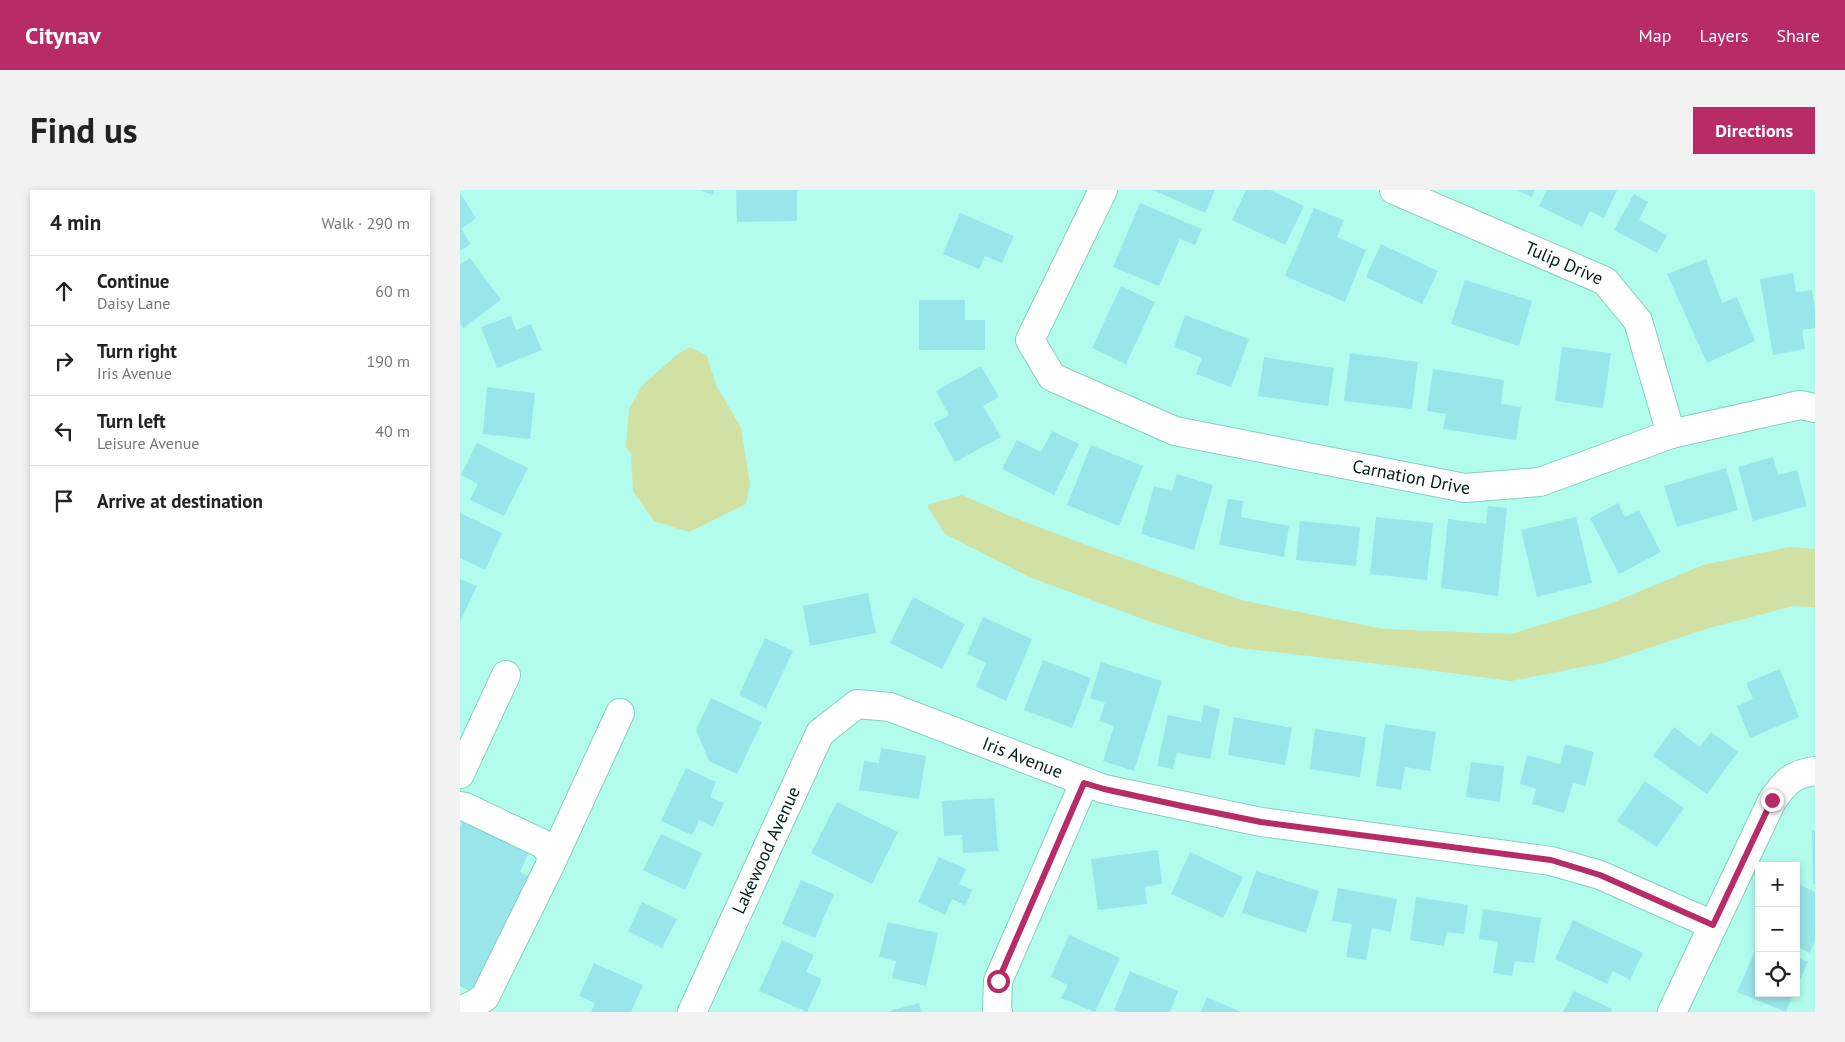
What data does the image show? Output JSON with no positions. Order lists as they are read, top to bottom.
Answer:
{
  "streets": {
    "street": [
      "Tulip Drive",
      "Carnation Drive",
      "Iris Avenue",
      "Lakewood Avenue"
    ]
  },
  "crossings": [
    ["Tulip Drive", "Carnation Drive"],
    ["Iris Avenue", "Lakewood Avenue"]
  ],
  "page": {
    "header": "Citynav",
    "nav": ["Map", "Layers", "Share"],
    "title": "Find us",
    "buttons": "Directions",
    "heading": ["4 min", "Walk · 290 m"],
    "list": [
      ["Continue", "Daisy Lane", "60 m"],
      ["Turn right", "Iris Avenue", "190 m"],
      ["Turn left", "Leisure Avenue", "40 m"],
      "Arrive at destination"
    ],
    "map_buttons": ["+", "−"]
  }
}
